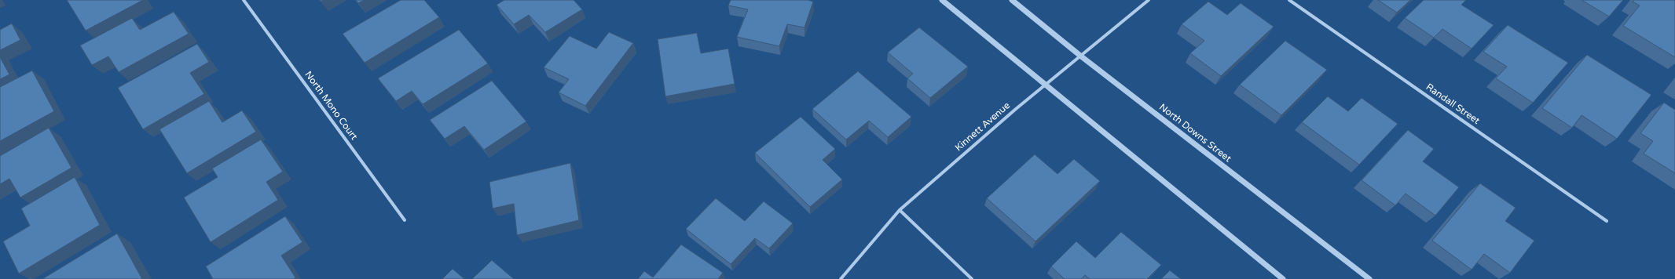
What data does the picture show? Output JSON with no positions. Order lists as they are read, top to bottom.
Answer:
{
  "streets": {
    "street": [
      "Randall Street",
      "North Mono Court",
      "Kinnett Avenue",
      "North Downs Street"
    ]
  },
  "crossings": [
    ["Kinnett Avenue", "North Downs Street"]
  ]
}
